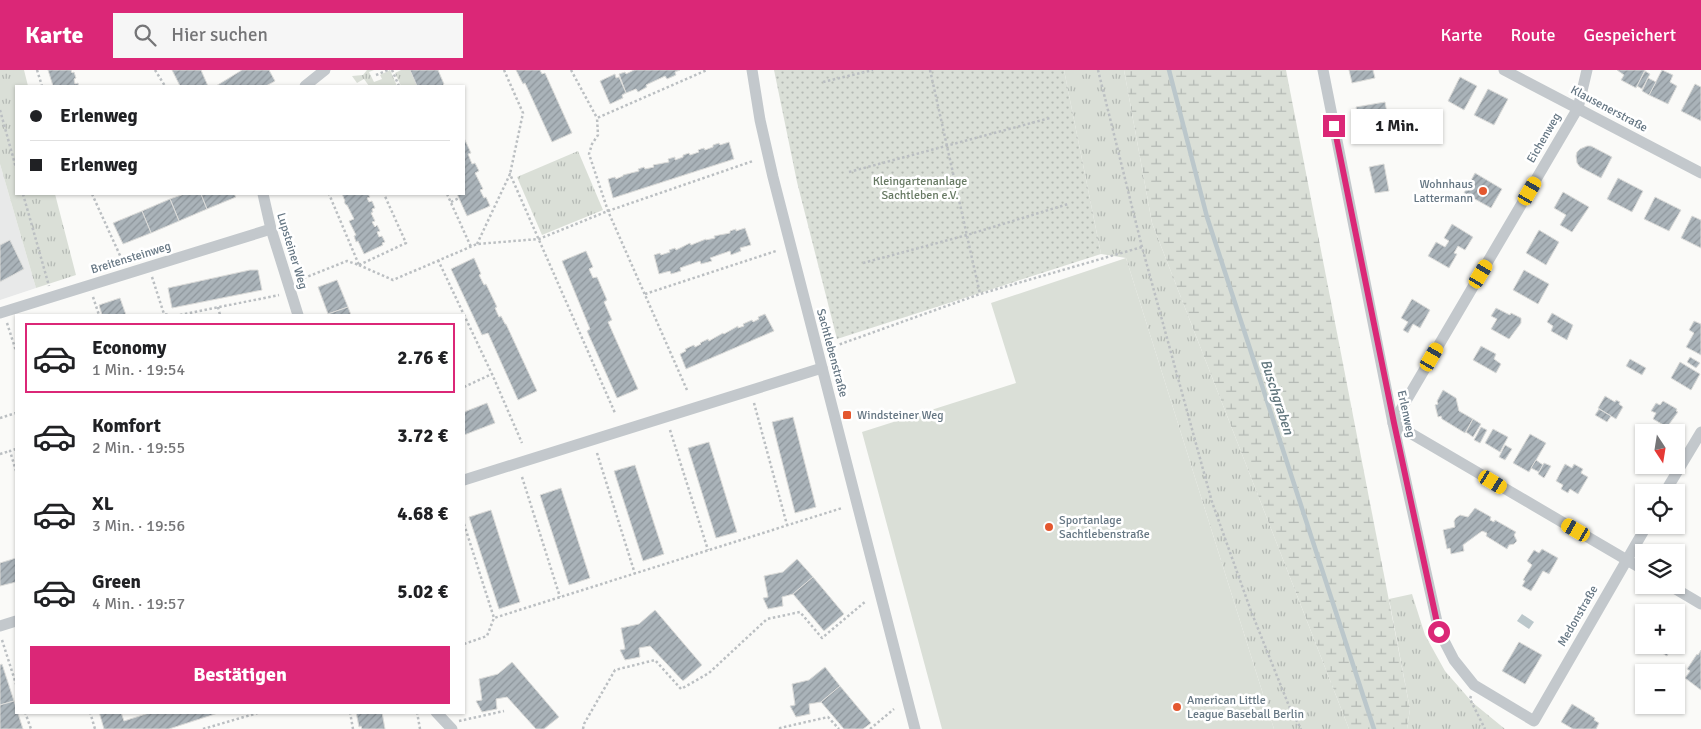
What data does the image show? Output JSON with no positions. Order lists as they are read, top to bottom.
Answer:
{
  "streets": {
    "street": [
      "Klausenerstraße",
      "Eichenweg",
      "Lupsteiner Weg",
      "Breitensteinweg",
      "Sachtlebenstraße",
      "Erlenweg",
      "Medonstraße"
    ]
  },
  "crossings": [
    ["Klausenerstraße", "Eichenweg"],
    ["Eichenweg", "Erlenweg"],
    ["Lupsteiner Weg", "Breitensteinweg"],
    ["Erlenweg", "Medonstraße"]
  ],
  "water": ["Buschgraben"],
  "parks": ["Kleingartenanlage Sachtleben e.V."],
  "places": {
    "other": ["Wohnhaus Lattermann", "Sportanlage Sachtlebenstraße", "American Little League Baseball Berlin"],
    "transit": ["Windsteiner Weg"]
  },
  "north": "bottom",
  "page": {
    "header": "Karte",
    "search": "Hier suchen",
    "nav": ["Karte", "Route", "Gespeichert"],
    "banner": ["Erlenweg", "Erlenweg"],
    "bubble": "1 Min.",
    "list": [
      {
        "name": "Economy",
        "note": "1 Min. · 19:54",
        "value": "2.76 €"
      },
      {
        "name": "Komfort",
        "note": "2 Min. · 19:55",
        "value": "3.72 €"
      },
      {
        "name": "XL",
        "note": "3 Min. · 19:56",
        "value": "4.68 €"
      },
      {
        "name": "Green",
        "note": "4 Min. · 19:57",
        "value": "5.02 €"
      }
    ],
    "map_buttons": ["+", "−"],
    "buttons": "Bestätigen"
  }
}
